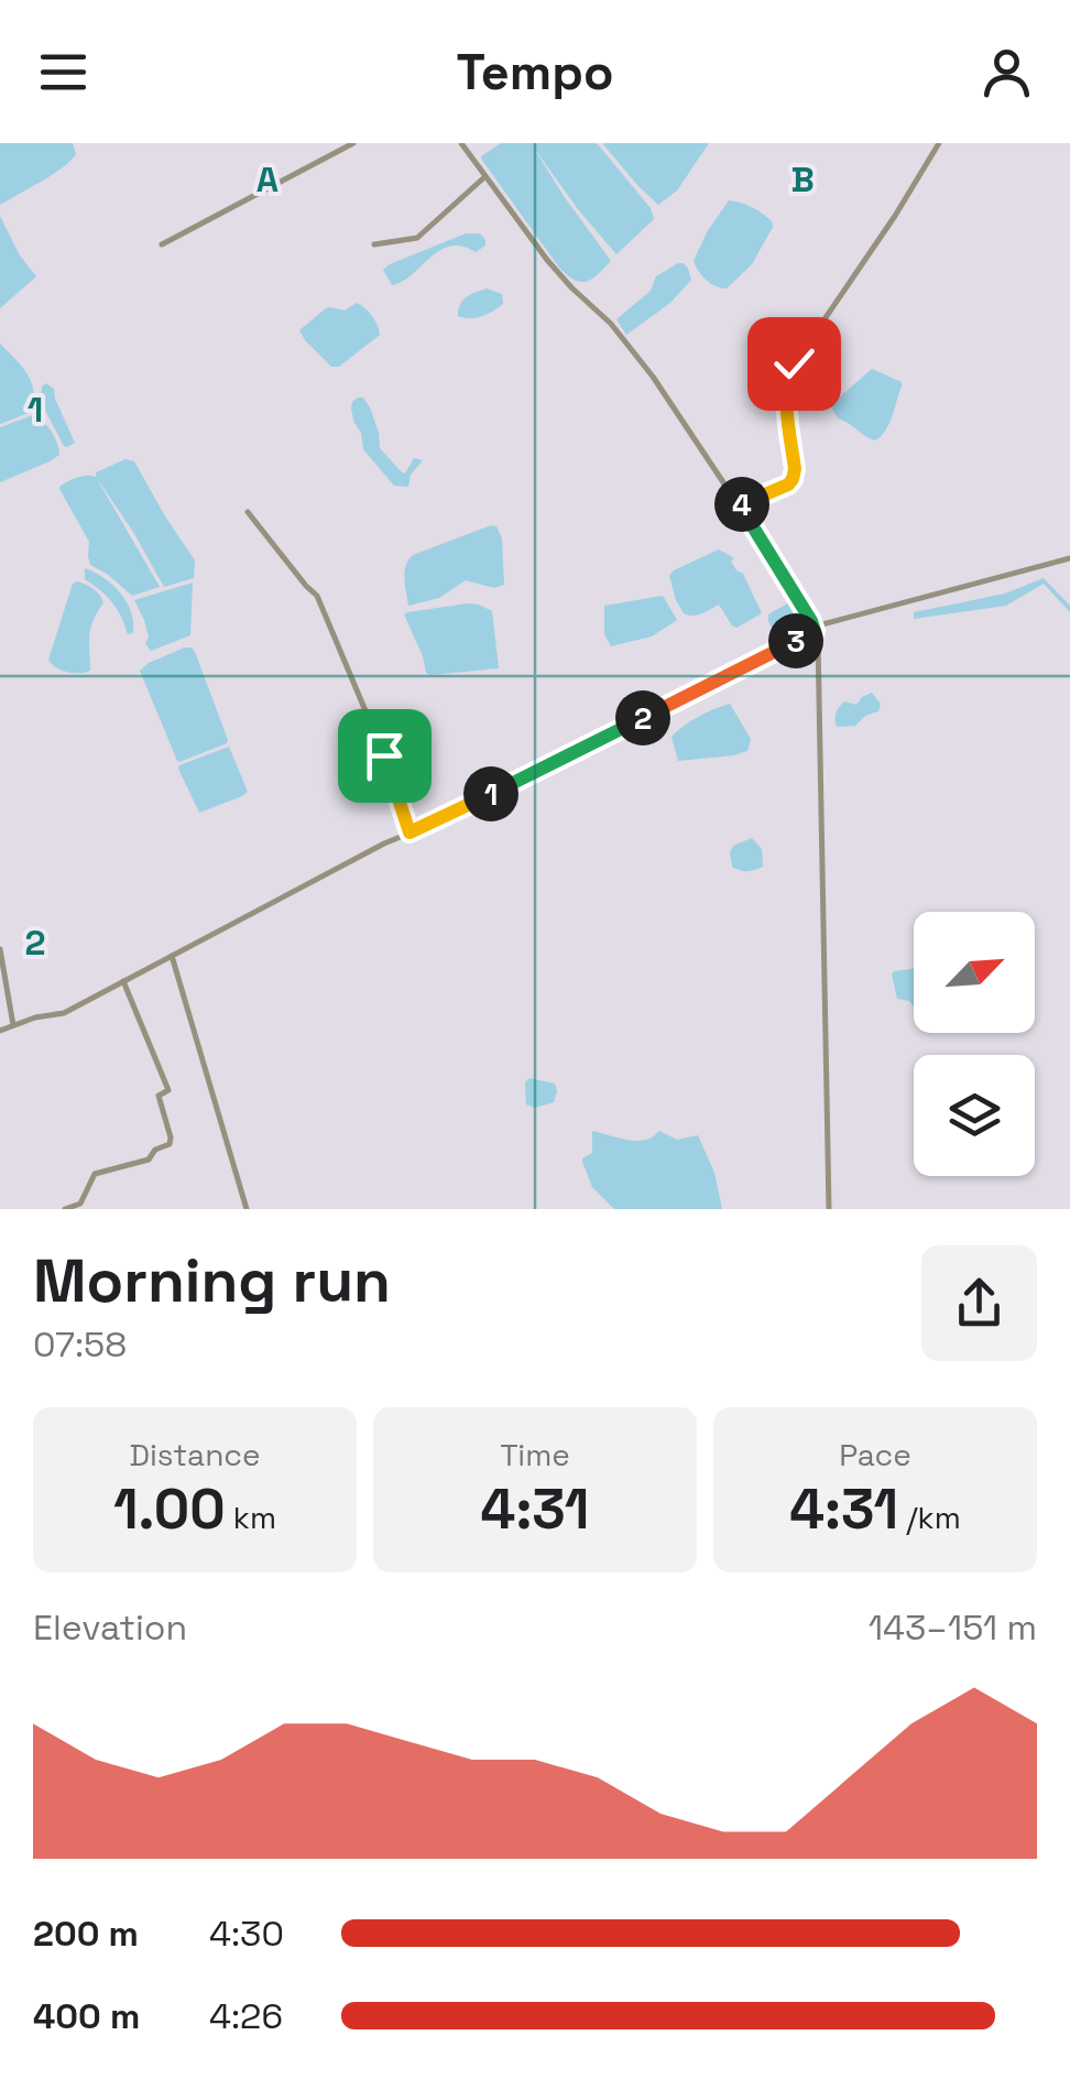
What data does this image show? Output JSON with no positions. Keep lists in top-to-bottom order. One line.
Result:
{"north":"top right","page":{"header":"Tempo","pins":["4","3","2","1"],"heading":["Morning run","07:58"],"stats":[["Distance","1.00 km"],["Time","4:31"],["Pace","4:31 /km"]],"chart":["Elevation","143–151 m"],"list":[{"name":"200 m","note":"4:30"},{"name":"400 m","note":"4:26"}]},"grid":{"columns":["A","B"],"rows":["1","2"]}}
